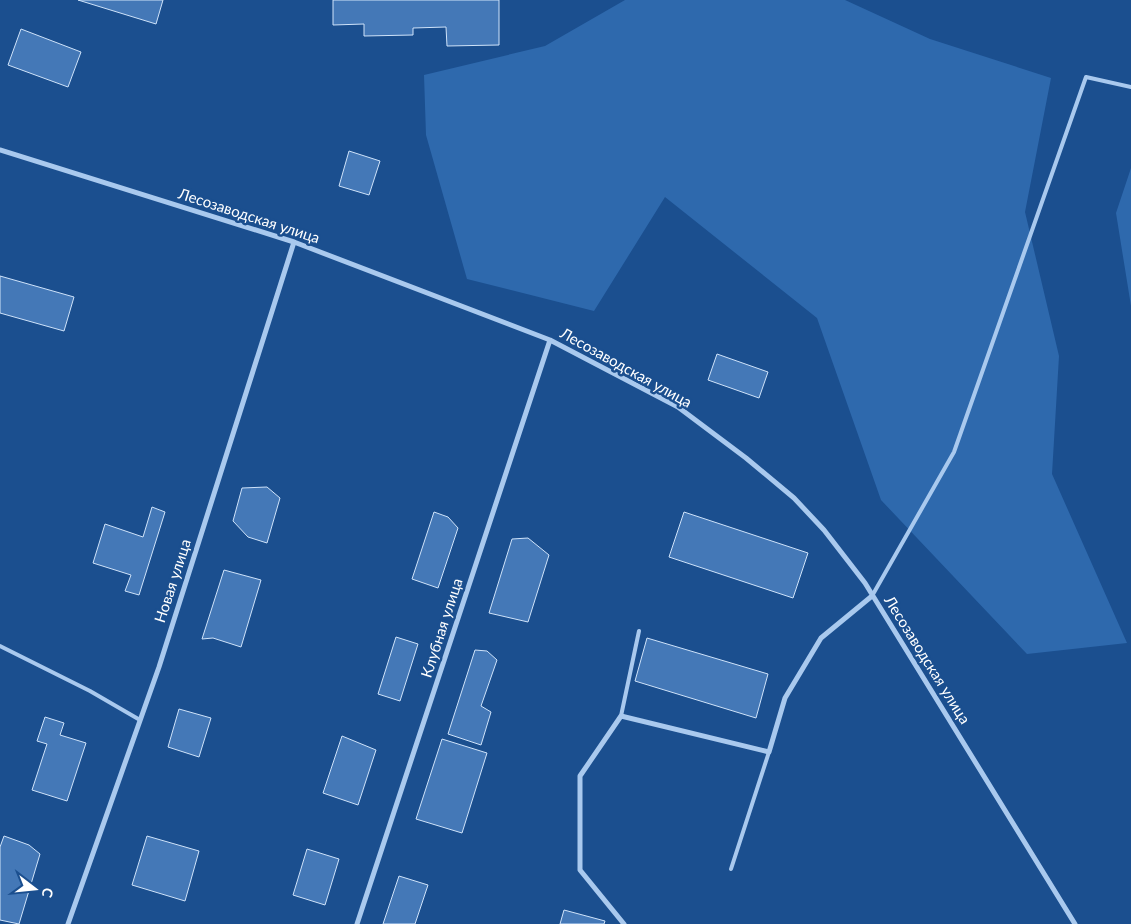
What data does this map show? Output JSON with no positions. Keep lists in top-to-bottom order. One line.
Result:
{"streets":{"street":["Лесозаводская улица","Новая улица","Клубная улица"]},"crossings":[["Лесозаводская улица","Новая улица"],["Лесозаводская улица","Клубная улица"]],"north":"right"}
